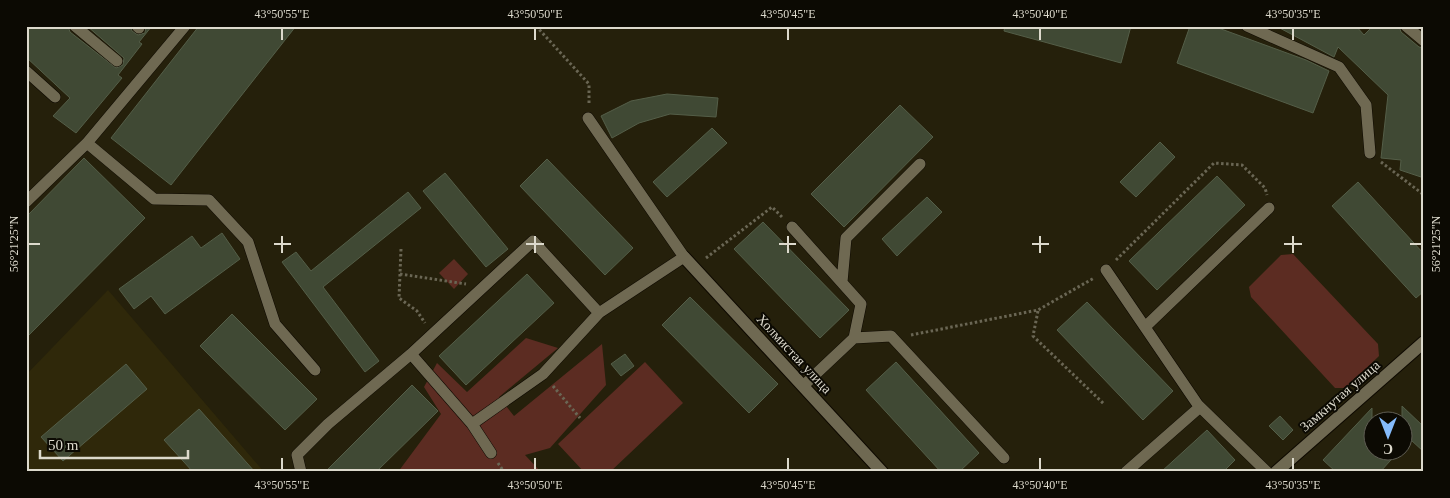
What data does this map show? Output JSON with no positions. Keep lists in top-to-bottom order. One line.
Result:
{"streets":{"street":["Холмистая улица","Замкнутая улица"]},"scale_bar":"50 m","north":"bottom","coordinates":["43°50'55\"E","43°50'50\"E","43°50'45\"E","43°50'40\"E","43°50'35\"E","56°21'25\"N"]}
